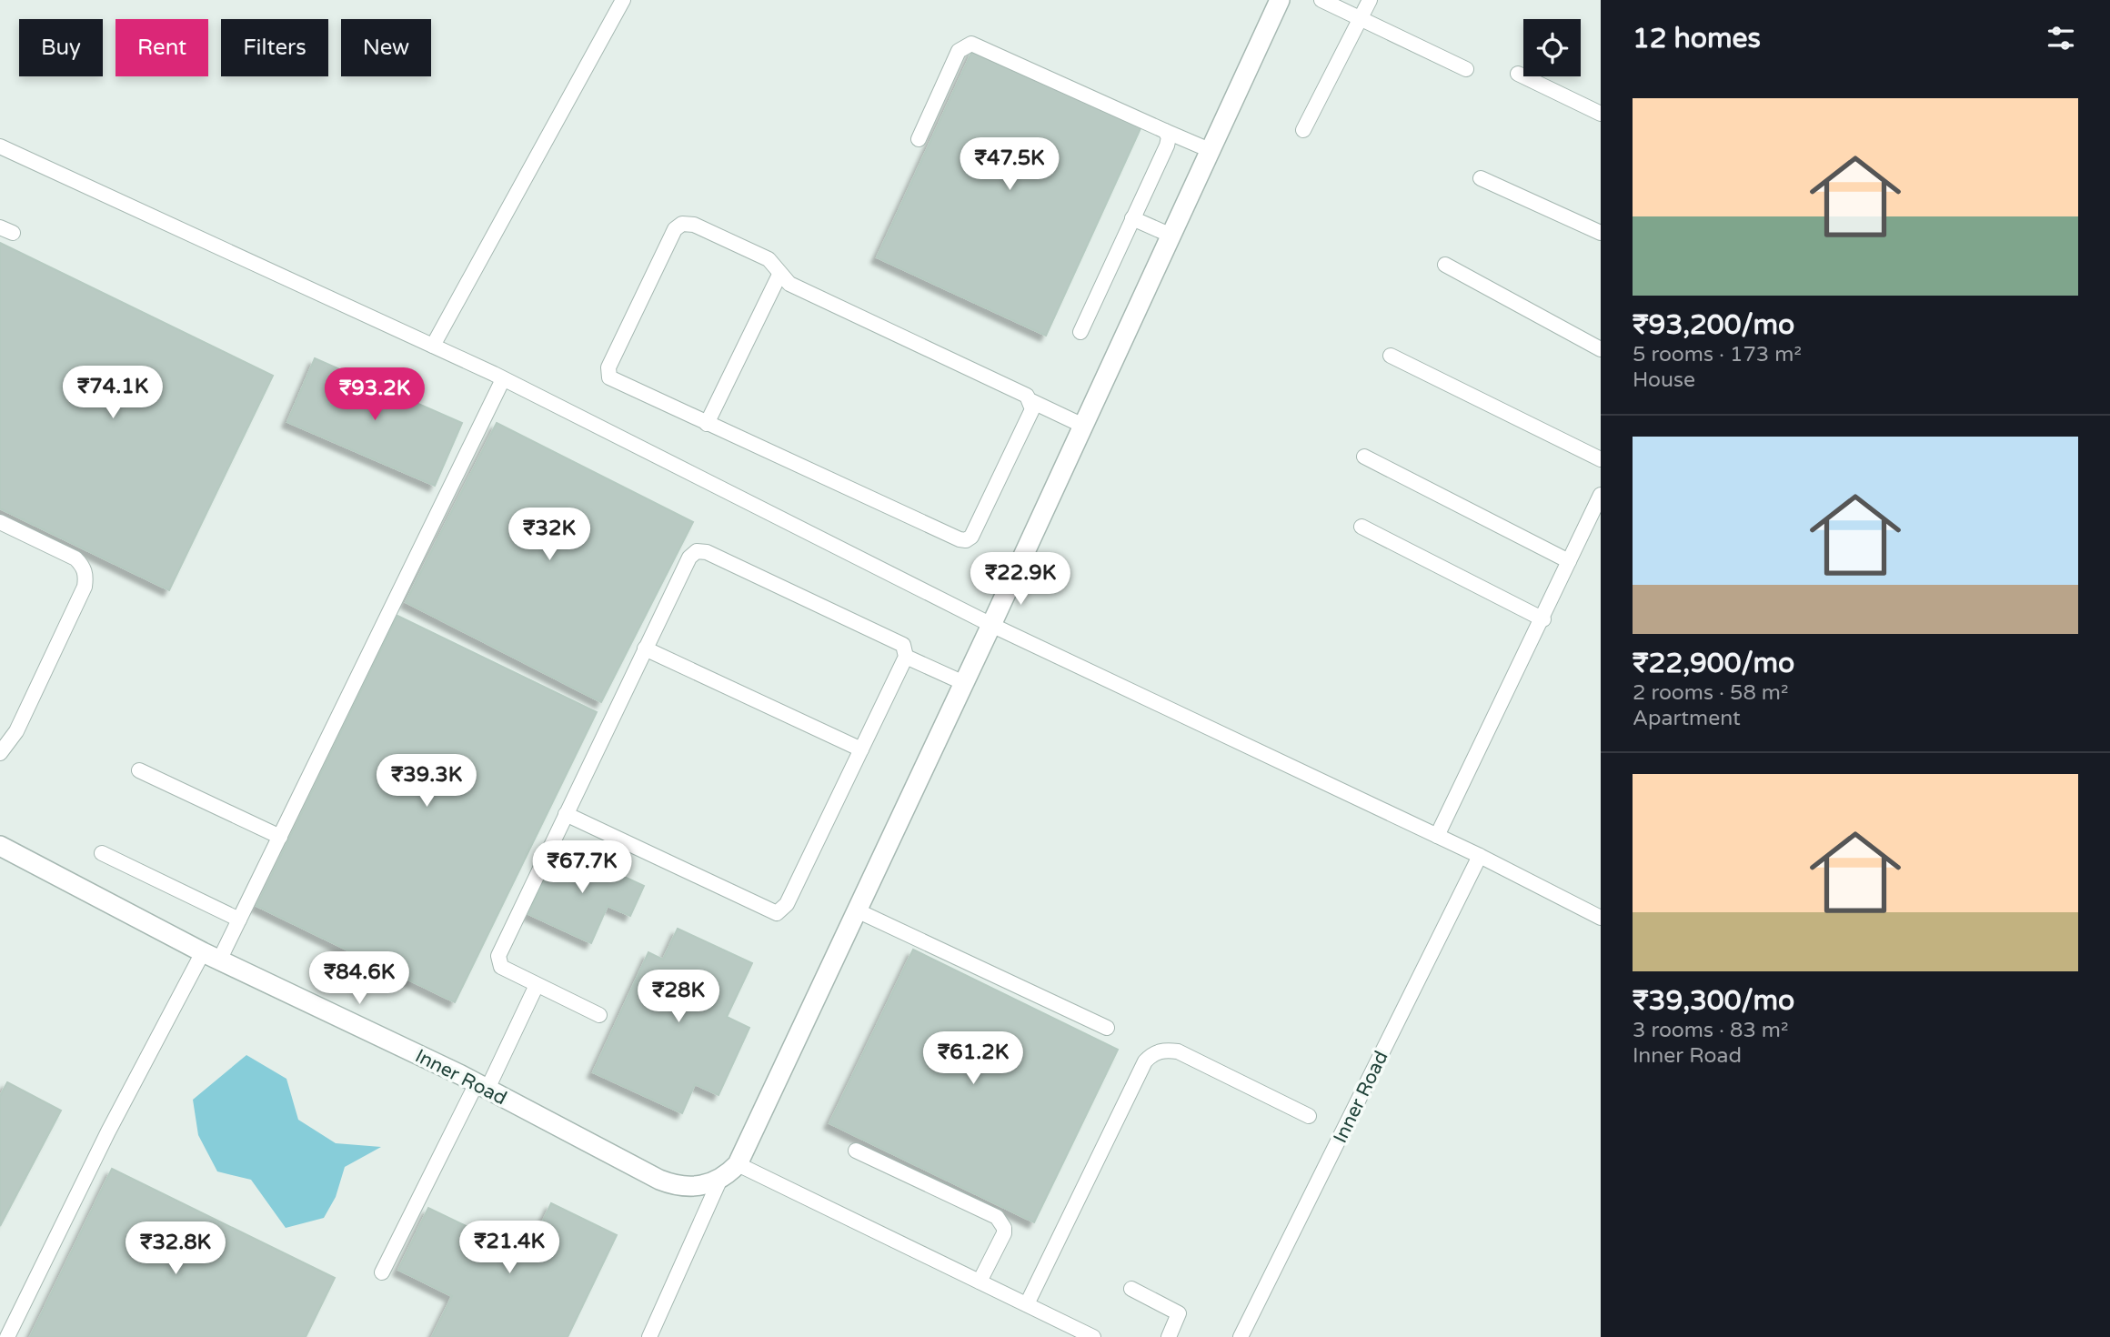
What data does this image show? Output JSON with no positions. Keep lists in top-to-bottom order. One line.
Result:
{"streets":{"street":["Inner Road"]},"page":{"heading":"12 homes","chip":["Buy","Rent","Filters","New"],"list":[{"name":"₹93,200/mo","note":"5 rooms · 173 m² · House"},{"name":"₹22,900/mo","note":"2 rooms · 58 m² · Apartment"},{"name":"₹39,300/mo","note":"3 rooms · 83 m² · Inner Road"}],"price":["₹47.5K","₹74.1K","₹93.2K","₹32K","₹22.9K","₹39.3K","₹67.7K","₹84.6K","₹28K","₹61.2K","₹21.4K","₹32.8K"]}}
